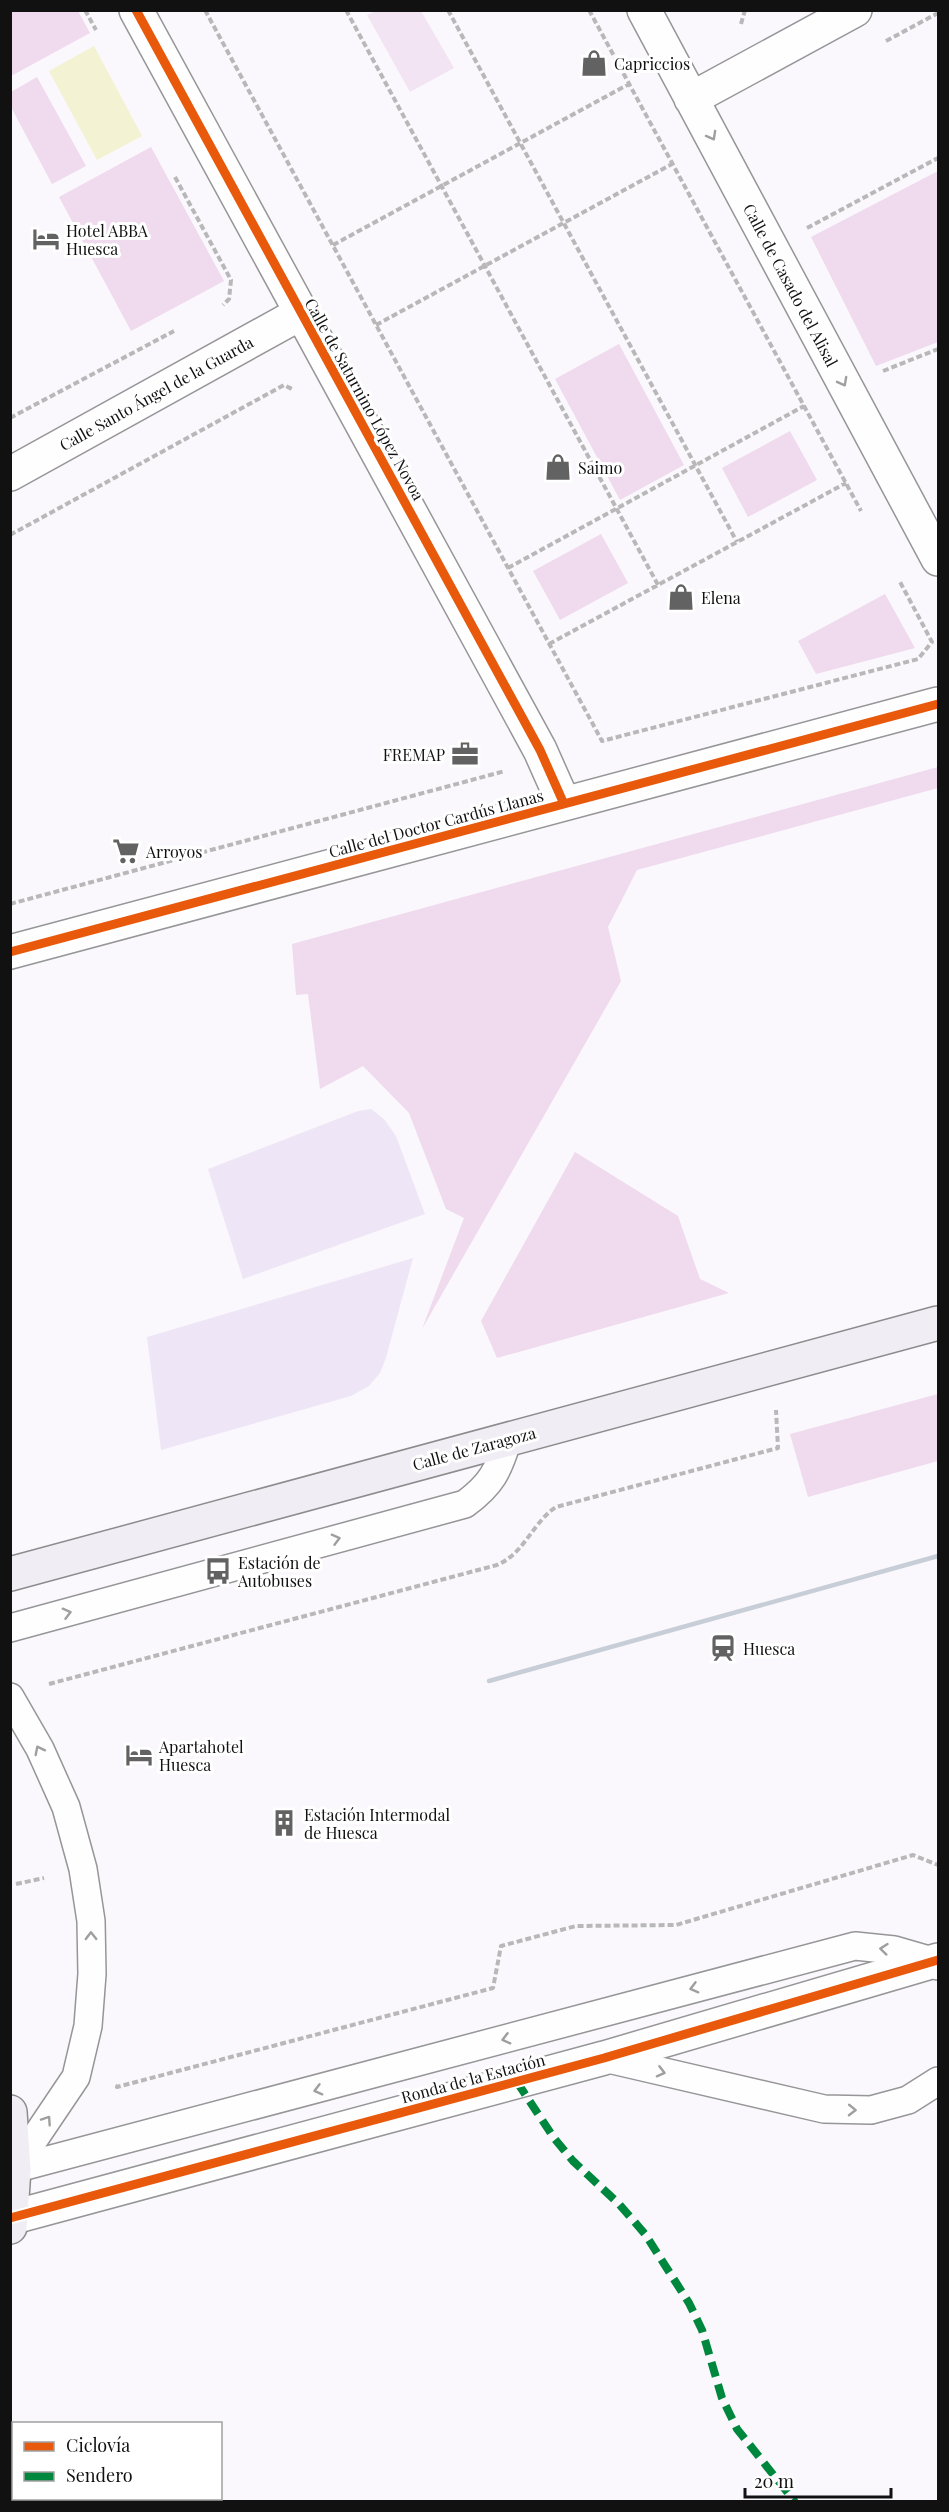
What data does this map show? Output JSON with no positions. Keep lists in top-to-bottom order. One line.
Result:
{"streets":{"main road":["Calle de Zaragoza"],"street":["Calle de Casado del Alisal","Calle Santo Ángel de la Guarda","Calle de Saturnino López Novoa","Calle del Doctor Cardús Llanas","Ronda de la Estación"]},"crossings":[["Calle Santo Ángel de la Guarda","Calle de Saturnino López Novoa"],["Calle de Saturnino López Novoa","Calle del Doctor Cardús Llanas"]],"one_way":["Calle de Casado del Alisal"],"places":{"shop":["Capriccios","Saimo","Elena"],"hotel":["Hotel ABBA Huesca","Apartahotel Huesca"],"office":["FREMAP"],"supermarket":["Arroyos"],"bus stop":["Estación de Autobuses"],"station":["Huesca"],"building":["Estación Intermodal de Huesca"]},"legend":["Ciclovía","Sendero"],"scale_bar":"20 m"}
